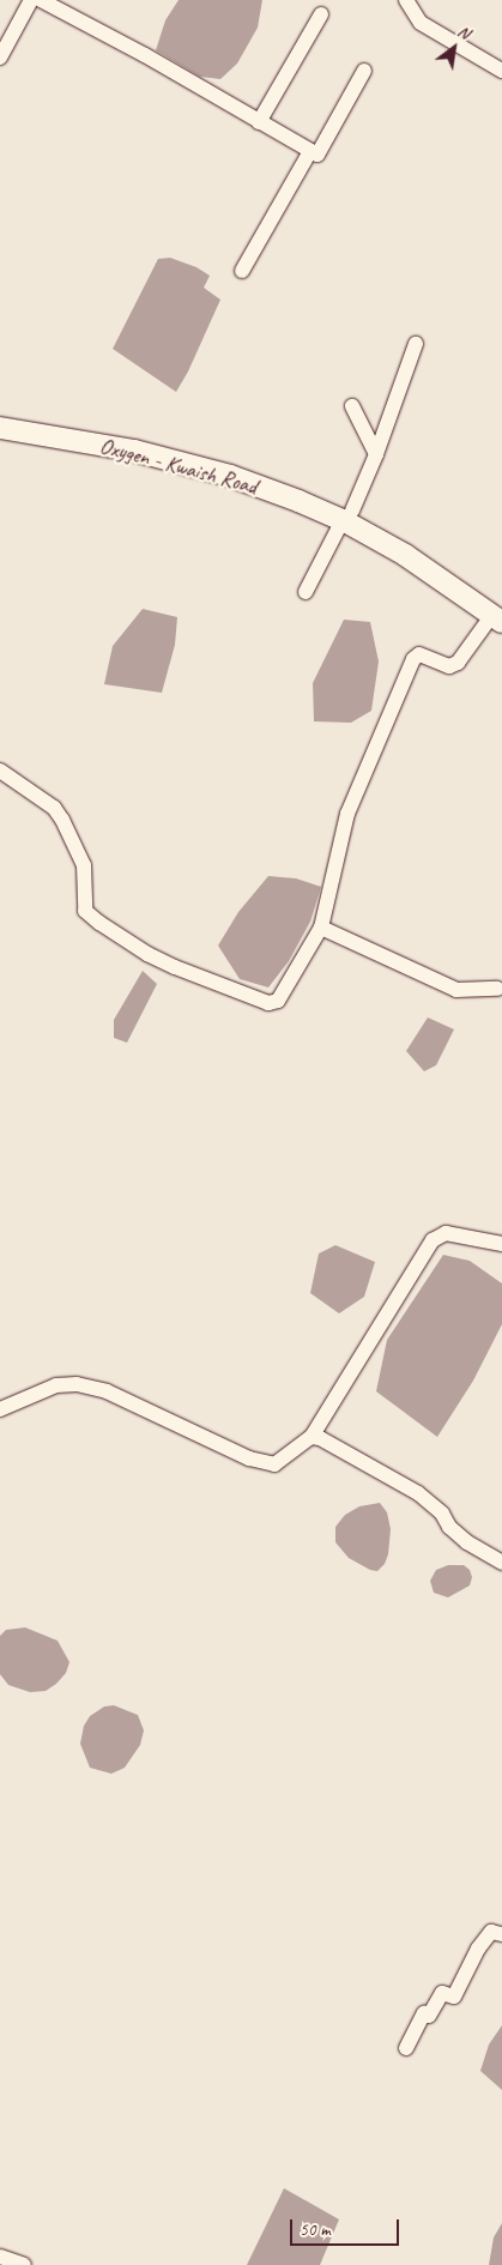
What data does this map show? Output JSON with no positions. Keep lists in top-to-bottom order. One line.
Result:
{"streets":{"main road":["Oxygen - Kwaish Road"]},"scale_bar":"50 m","north":"top right"}
